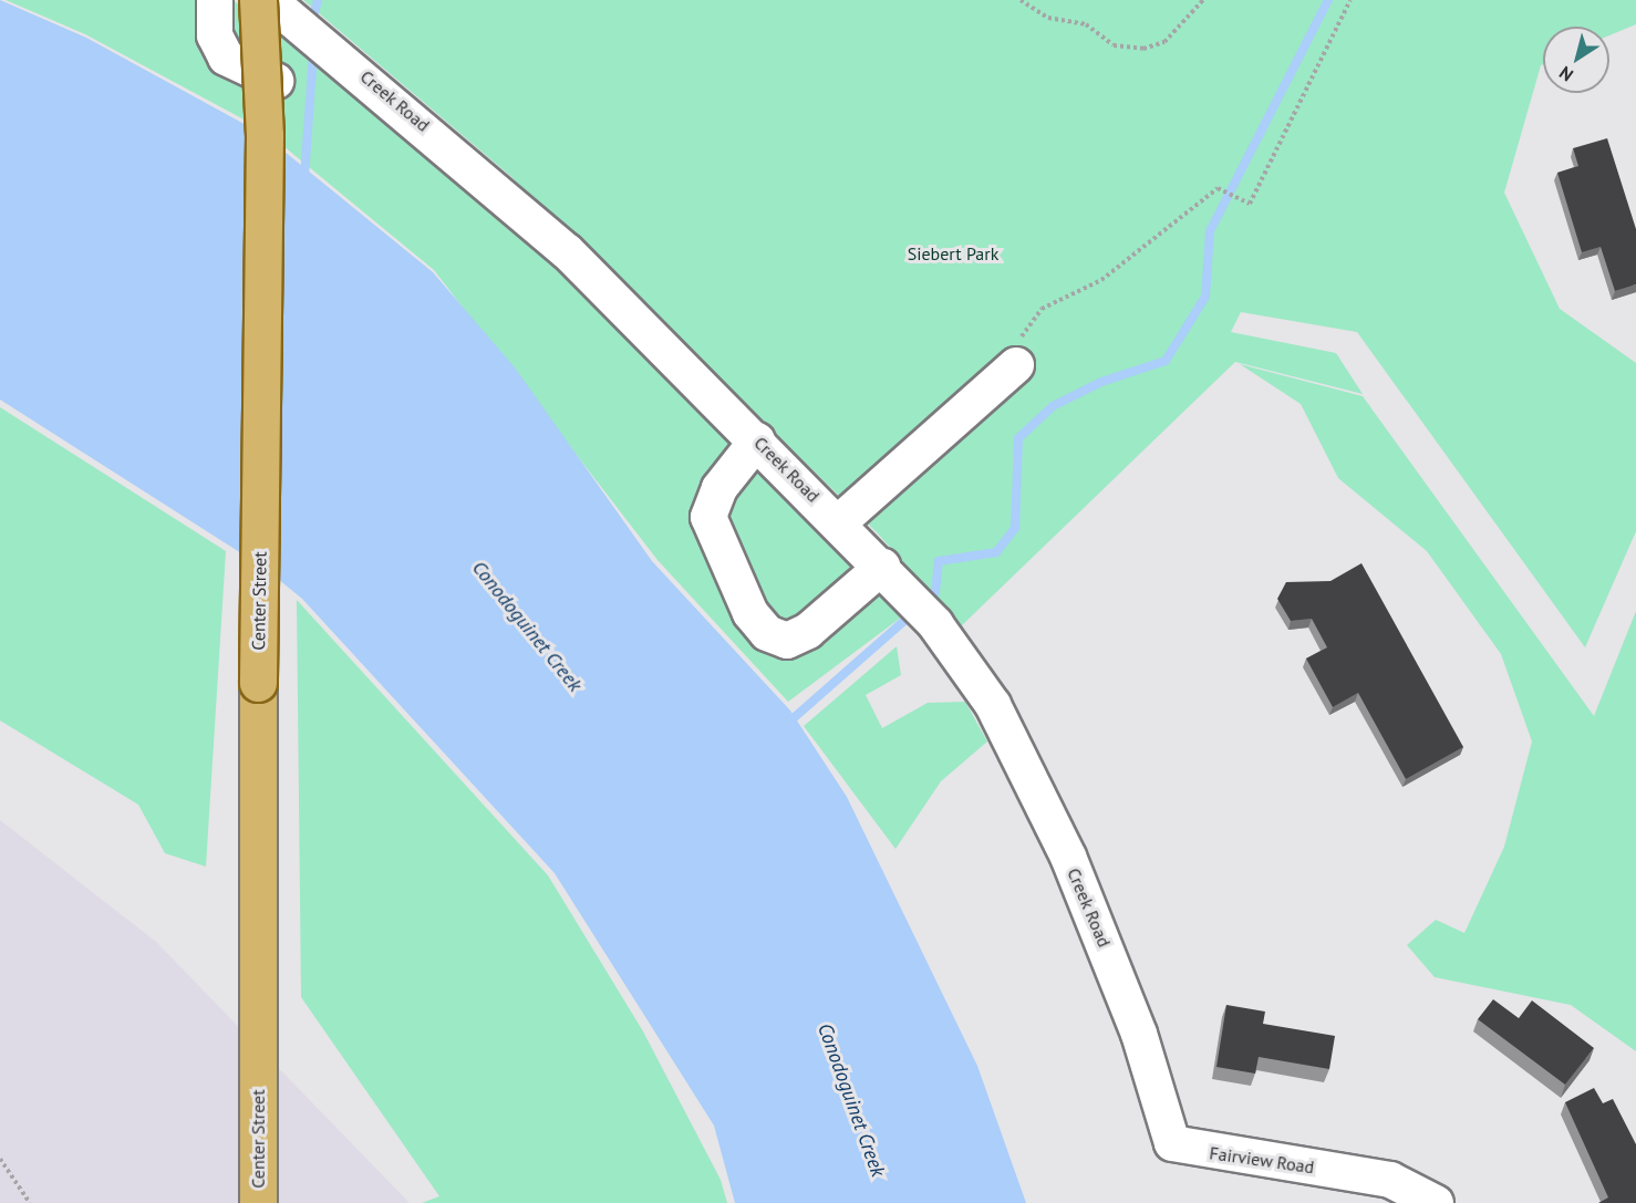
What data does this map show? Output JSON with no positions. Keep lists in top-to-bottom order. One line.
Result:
{"streets":{"main road":["Center Street"],"street":["Creek Road","Fairview Road"]},"crossings":[["Creek Road","Fairview Road"]],"water":["Conodoguinet Creek"],"parks":["Siebert Park"],"north":"bottom left"}
